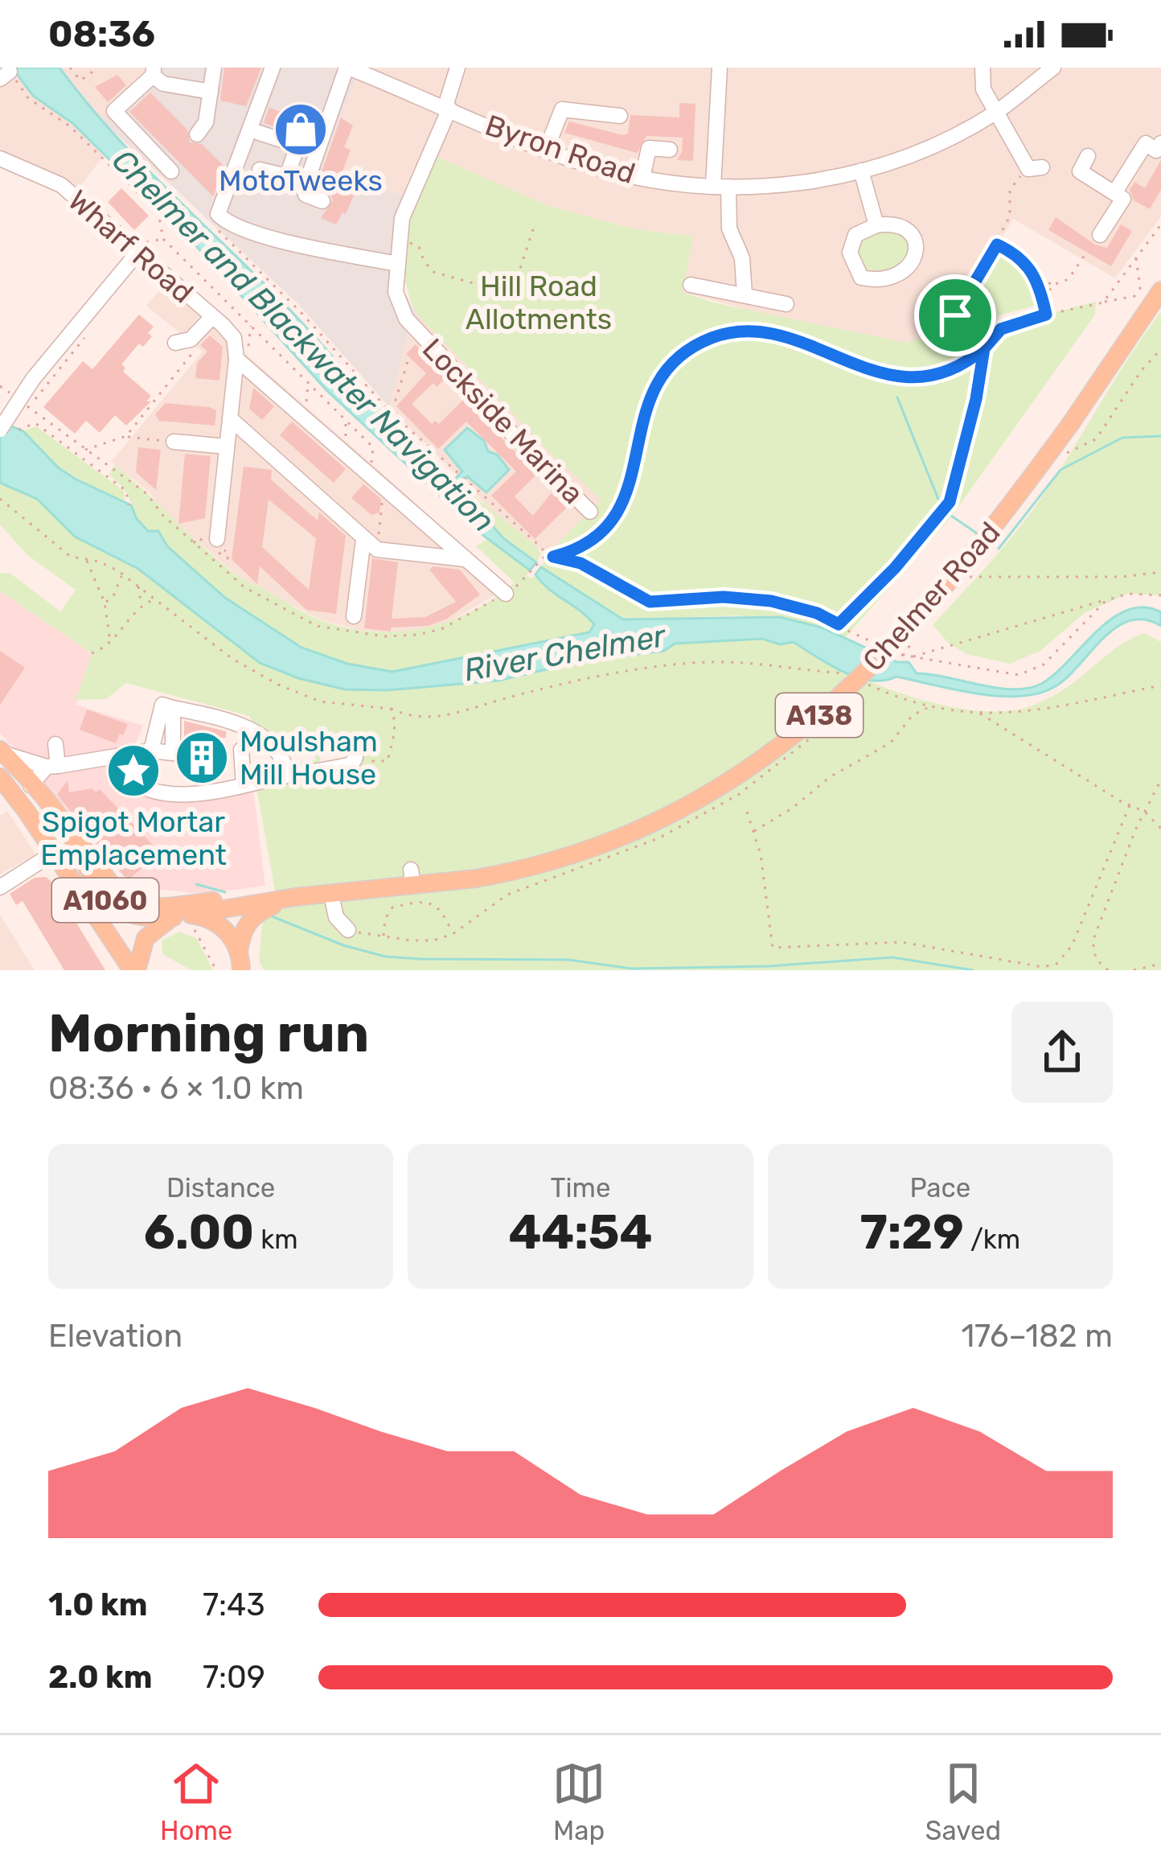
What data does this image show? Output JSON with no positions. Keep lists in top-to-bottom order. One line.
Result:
{"streets":{"main road":["Chelmer Road","A138","A1060"],"street":["Byron Road","Wharf Road","Lockside Marina"]},"crossings":[["Chelmer Road","A138"],["Chelmer Road","A1060"],["A138","A1060"]],"water":["Chelmer and Blackwater Navigation","River Chelmer"],"parks":["Hill Road Allotments"],"places":{"shop":["MotoTweeks"],"building":["Moulsham Mill House"],"place":["Spigot Mortar Emplacement"]},"page":{"status":"08:36","heading":["Morning run","08:36 · 6 × 1.0 km"],"stats":[["Distance","6.00 km"],["Time","44:54"],["Pace","7:29 /km"]],"chart":["Elevation","176–182 m"],"list":[{"name":"1.0 km","note":"7:43"},{"name":"2.0 km","note":"7:09"}],"tabs":["Home","Map","Saved"]}}
